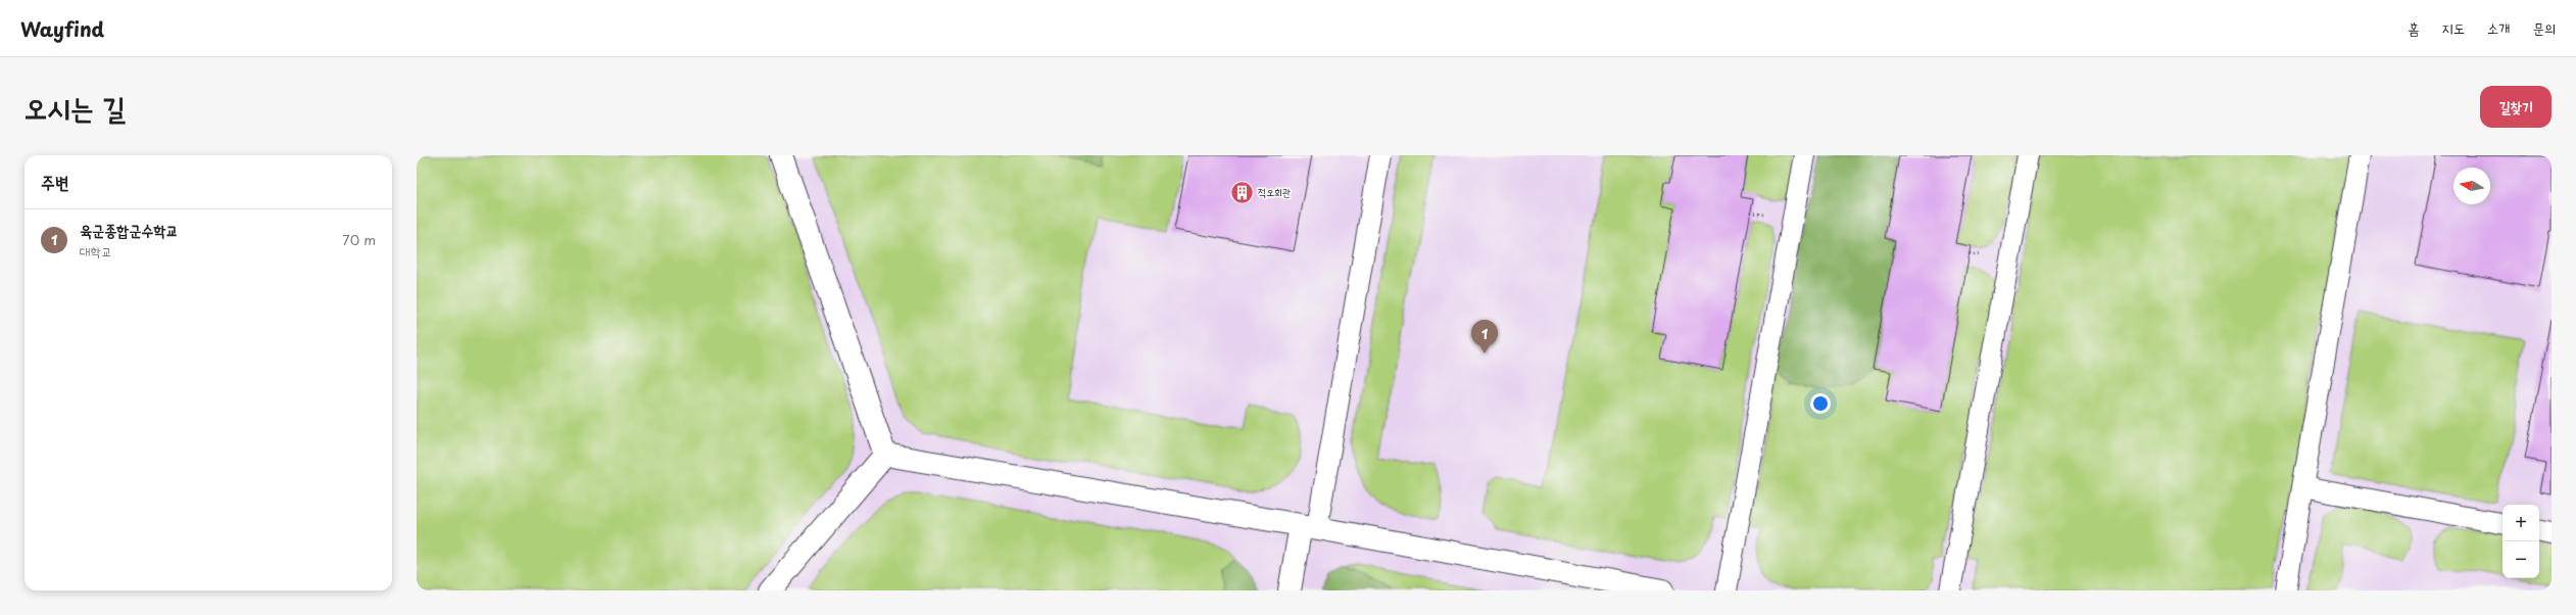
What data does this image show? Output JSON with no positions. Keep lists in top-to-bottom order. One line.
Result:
{"places":{"building":["적오회관"]},"north":"left","page":{"header":"Wayfind","nav":["홈","지도","소개","문의"],"title":"오시는 길","buttons":"길찾기","heading":"주변","list":[{"mark":"1","name":"육군종합군수학교","note":"대학교","value":"70 m"}],"pins":"1","map_buttons":["+","−"]}}
